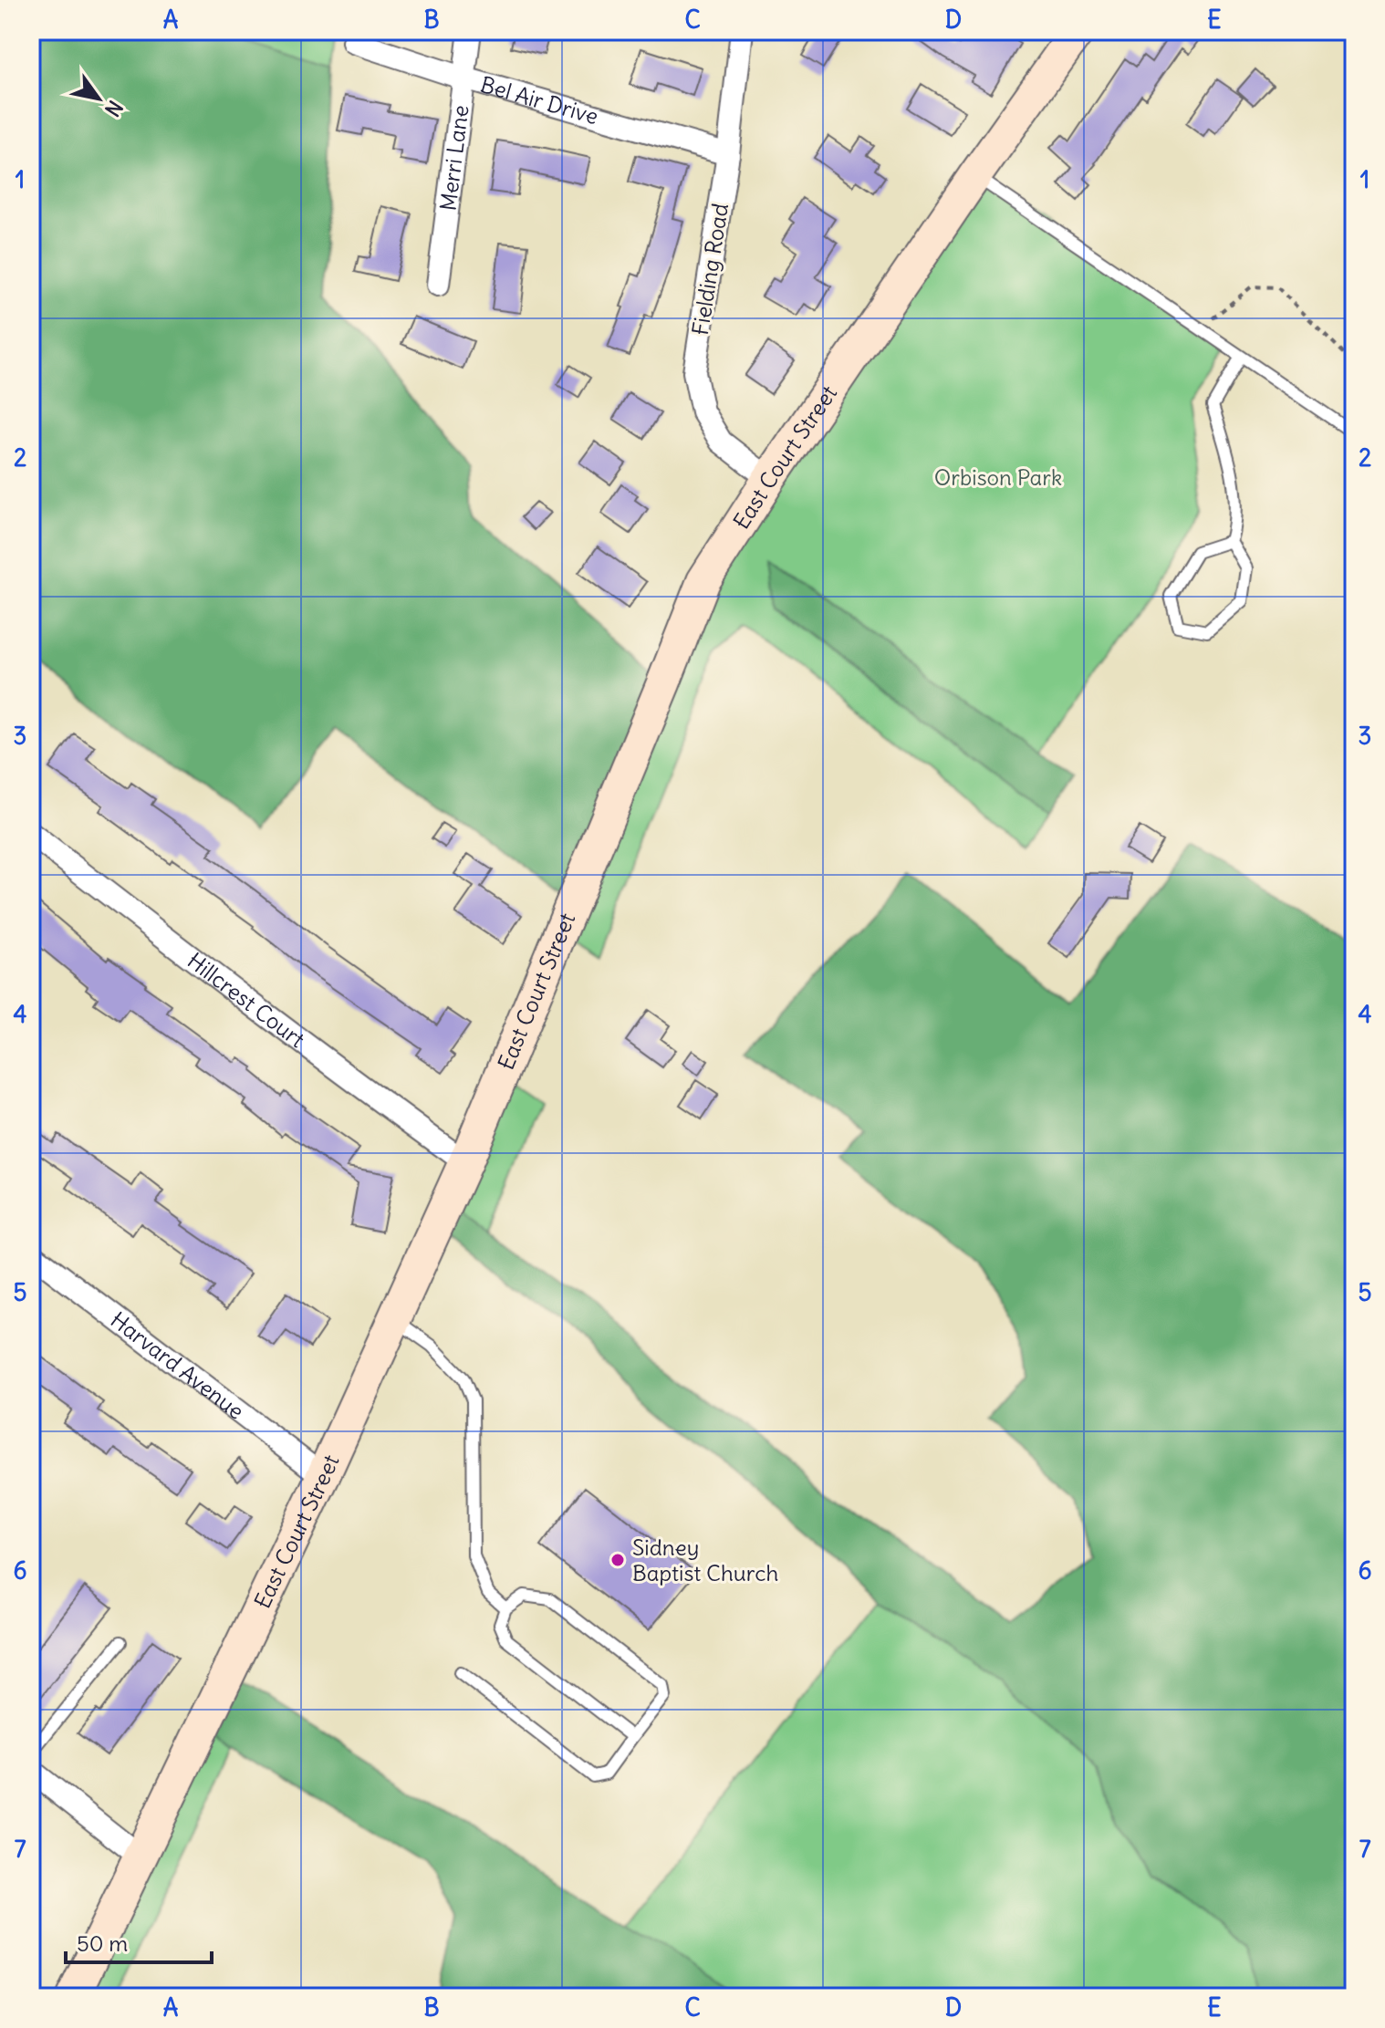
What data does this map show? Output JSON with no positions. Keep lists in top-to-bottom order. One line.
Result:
{"streets":{"main road":["East Court Street"],"street":["Bel Air Drive","Merri Lane","Fielding Road","Hillcrest Court","Harvard Avenue"]},"crossings":[["Bel Air Drive","Merri Lane"],["Bel Air Drive","Fielding Road"],["Fielding Road","East Court Street"],["East Court Street","Hillcrest Court"],["East Court Street","Harvard Avenue"]],"parks":["Orbison Park"],"places":["Sidney Baptist Church"],"scale_bar":"50 m","north":"bottom right","grid":{"columns":["A","B","C","D","E"],"rows":["1","2","3","4","5","6","7"]}}
